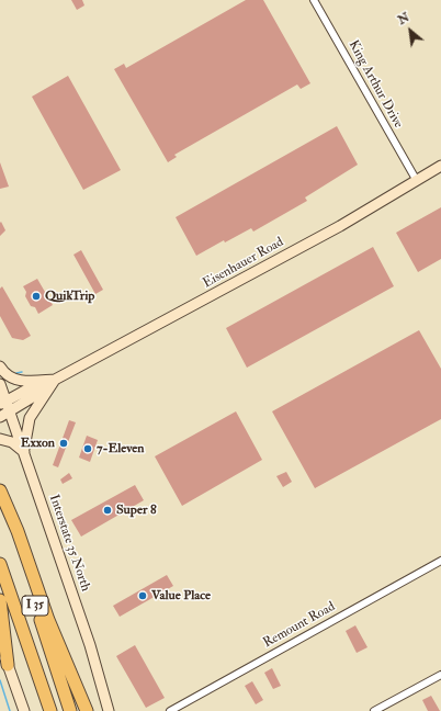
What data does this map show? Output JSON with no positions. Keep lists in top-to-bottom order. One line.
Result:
{"streets":{"highway":["I 35"],"main road":["Eisenhauer Road","Interstate 35 North"],"street":["King Arthur Drive","Remount Road"]},"crossings":[["King Arthur Drive","Eisenhauer Road"],["Eisenhauer Road","Interstate 35 North"]],"places":["QuikTrip","Exxon","7-Eleven","Super 8","Value Place"],"north":"top left"}
